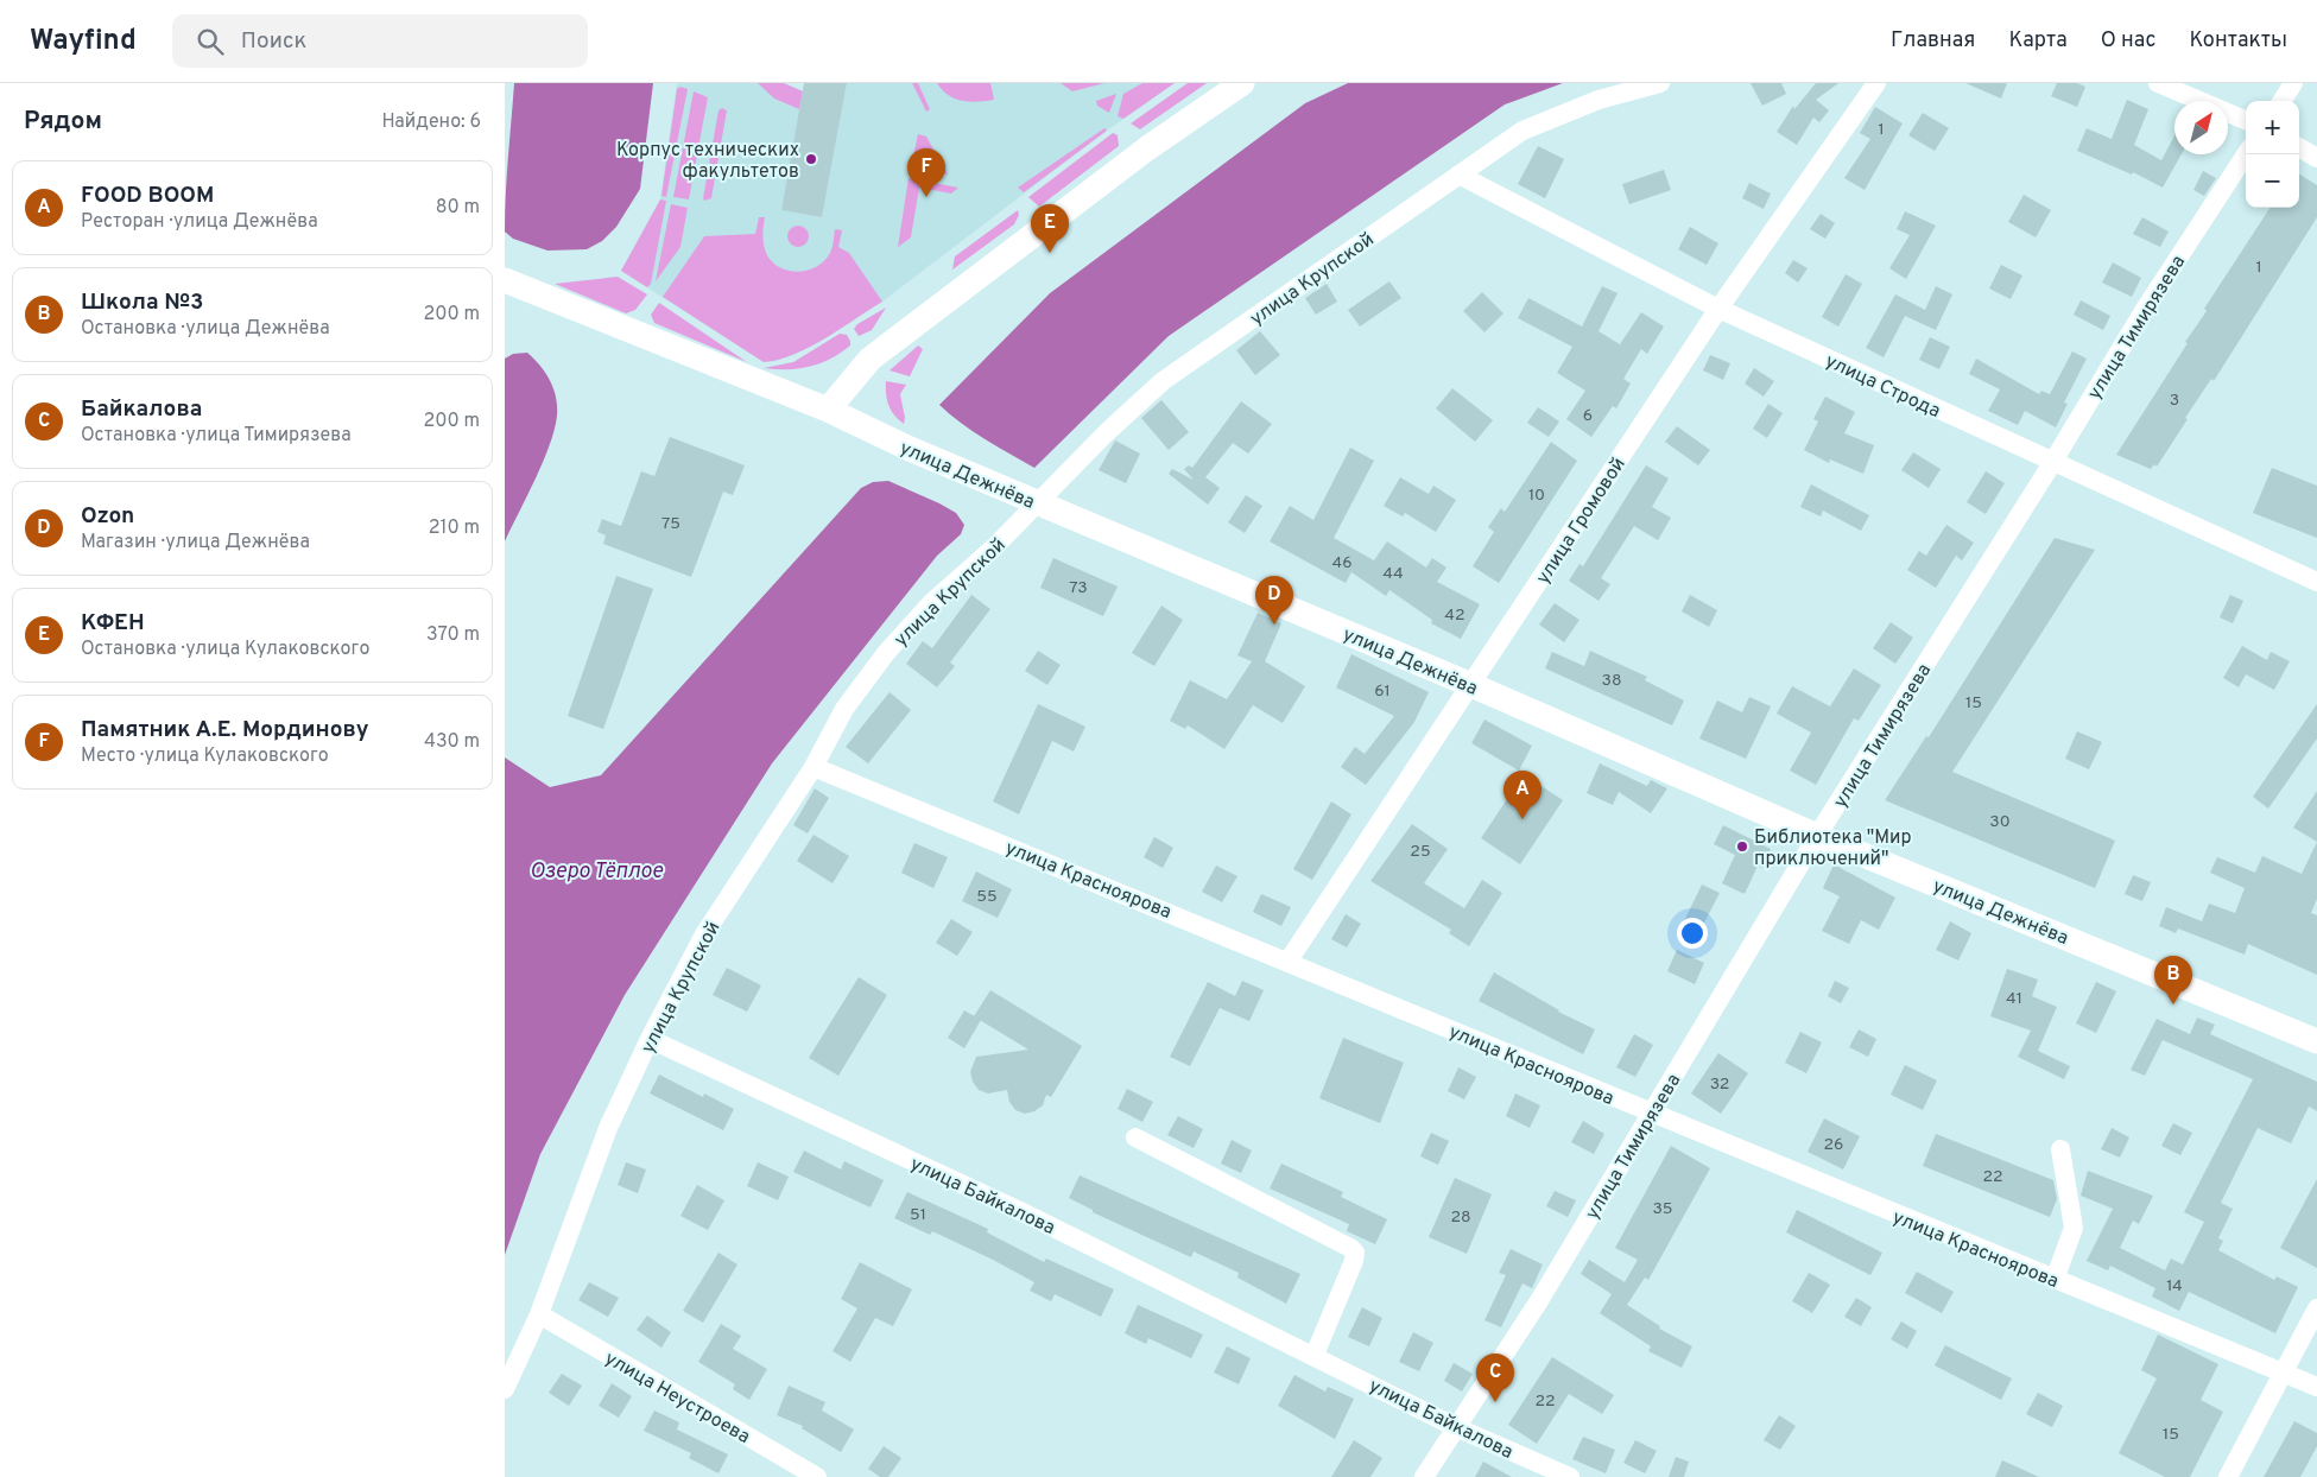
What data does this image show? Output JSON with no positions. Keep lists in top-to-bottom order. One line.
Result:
{"streets":{"main road":["улица Дежнёва"],"street":["улица Крупской","улица Тимирязева","улица Строда","улица Громовой","улица Красноярова","улица Байкалова","улица Неустроева"]},"crossings":[["улица Крупской","улица Строда"],["улица Крупской","улица Дежнёва"],["улица Крупской","улица Красноярова"],["улица Крупской","улица Байкалова"],["улица Крупской","улица Неустроева"],["улица Тимирязева","улица Строда"],["улица Тимирязева","улица Дежнёва"],["улица Тимирязева","улица Красноярова"],["улица Тимирязева","улица Байкалова"],["улица Строда","улица Громовой"],["улица Дежнёва","улица Громовой"],["улица Громовой","улица Красноярова"]],"water":["Озеро Тёплое"],"places":["Корпус технических факультетов","Библиотека \"Мир приключений\""],"house_numbers":["1","1","3","6","10","75","46","44","73","42","38","61","15","30","25","55","41","32","26","22","35","51","28","14","22","15"],"north":"top right","page":{"header":"Wayfind","search":"Поиск","nav":["Главная","Карта","О нас","Контакты"],"heading":["Рядом","Найдено: 6"],"map_buttons":["+","−"],"pins":["F","E","D","A","B","C"],"list":[{"mark":"A","name":"FOOD BOOM","note":"Ресторан · улица Дежнёва","value":"80 m"},{"mark":"B","name":"Школа №3","note":"Остановка · улица Дежнёва","value":"200 m"},{"mark":"C","name":"Байкалова","note":"Остановка · улица Тимирязева","value":"200 m"},{"mark":"D","name":"Ozon","note":"Магазин · улица Дежнёва","value":"210 m"},{"mark":"E","name":"КФЕН","note":"Остановка · улица Кулаковского","value":"370 m"},{"mark":"F","name":"Памятник А.Е. Мординову","note":"Место · улица Кулаковского","value":"430 m"}]}}
